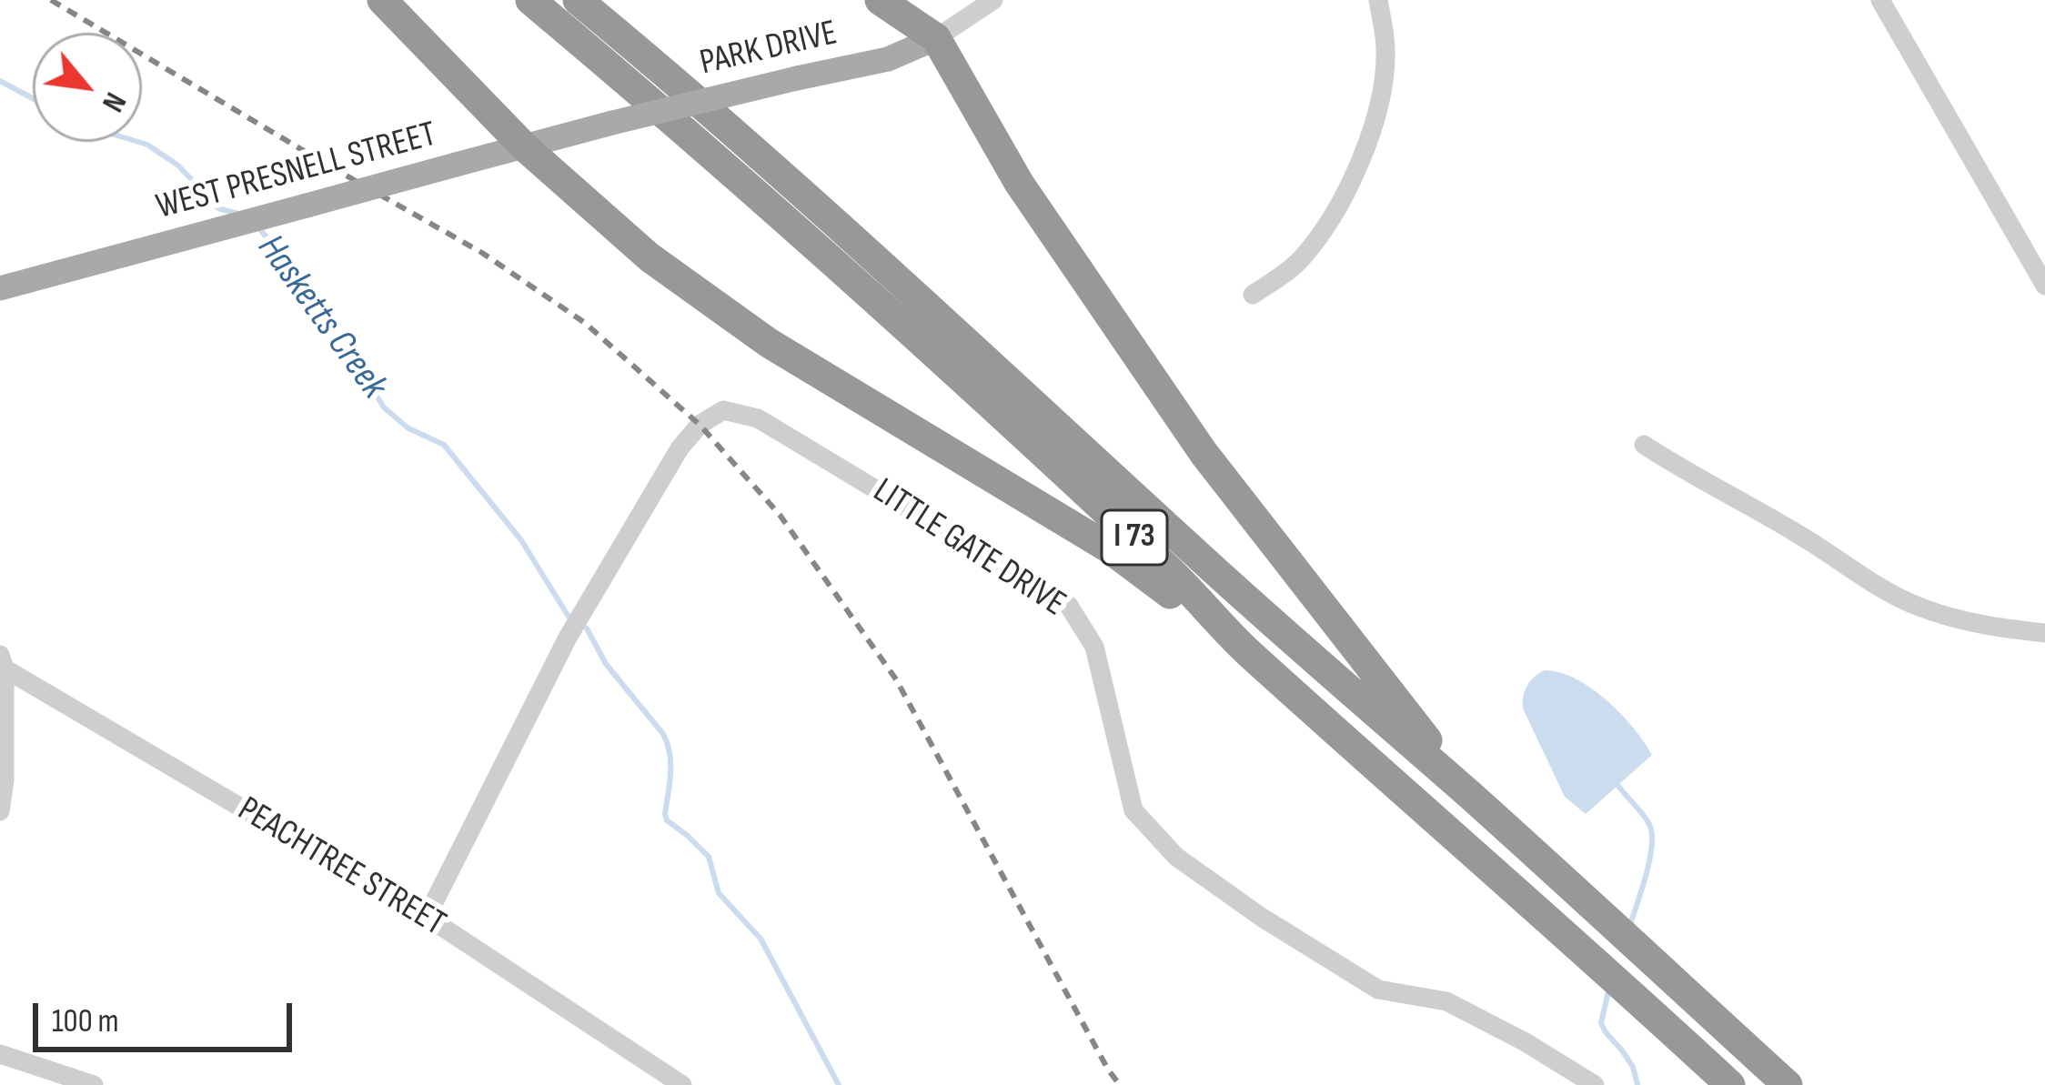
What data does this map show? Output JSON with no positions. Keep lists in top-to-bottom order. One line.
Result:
{"streets":{"highway":["I 73"],"main road":["PARK DRIVE","WEST PRESNELL STREET"],"street":["LITTLE GATE DRIVE","PEACHTREE STREET"]},"crossings":[["PARK DRIVE","WEST PRESNELL STREET"],["LITTLE GATE DRIVE","PEACHTREE STREET"]],"water":["Hasketts Creek"],"scale_bar":"100 m","north":"bottom right"}
